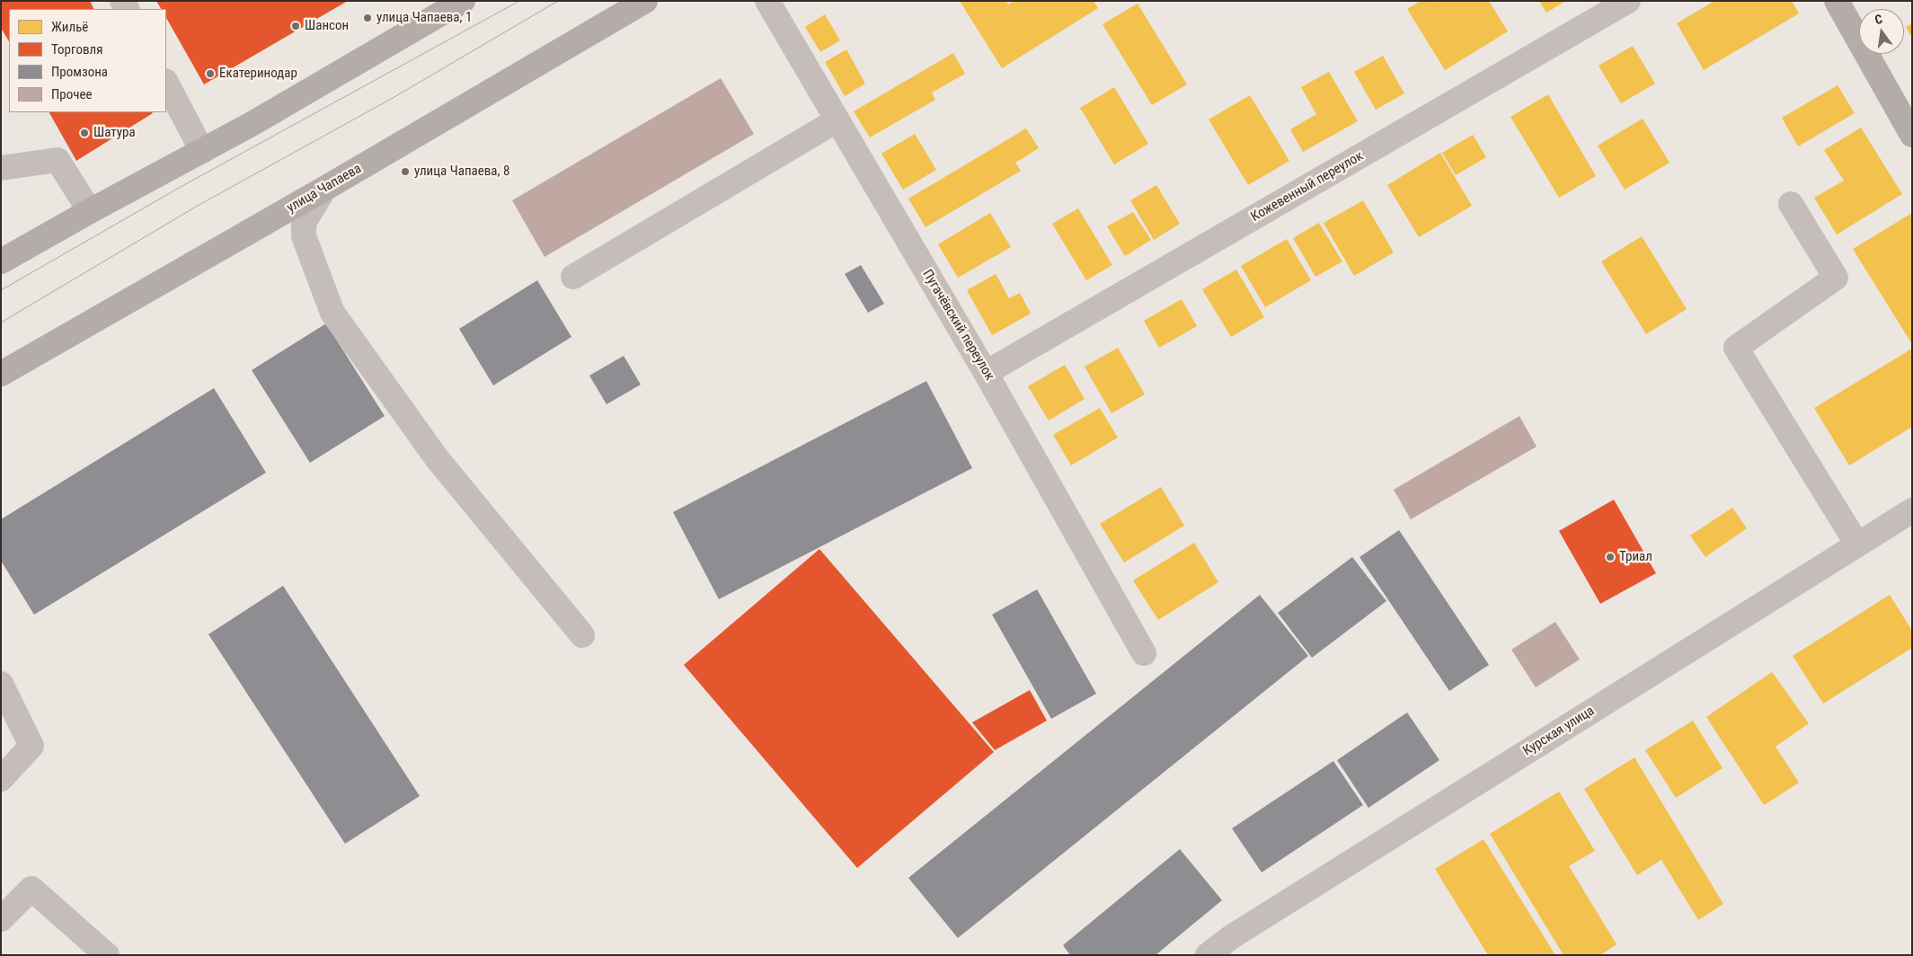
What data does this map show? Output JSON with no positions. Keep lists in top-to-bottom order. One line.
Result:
{"streets":{"main road":["улица Чапаева"],"street":["Кожевенный переулок","Пугачёвский переулок","Курская улица"]},"crossings":[["Кожевенный переулок","Пугачёвский переулок"]],"places":["улица Чапаева, 1","Шансон","Екатеринодар","Шатура","улица Чапаева, 8","Триал"],"legend":["Жильё","Торговля","Промзона","Прочее"],"north":"top"}
